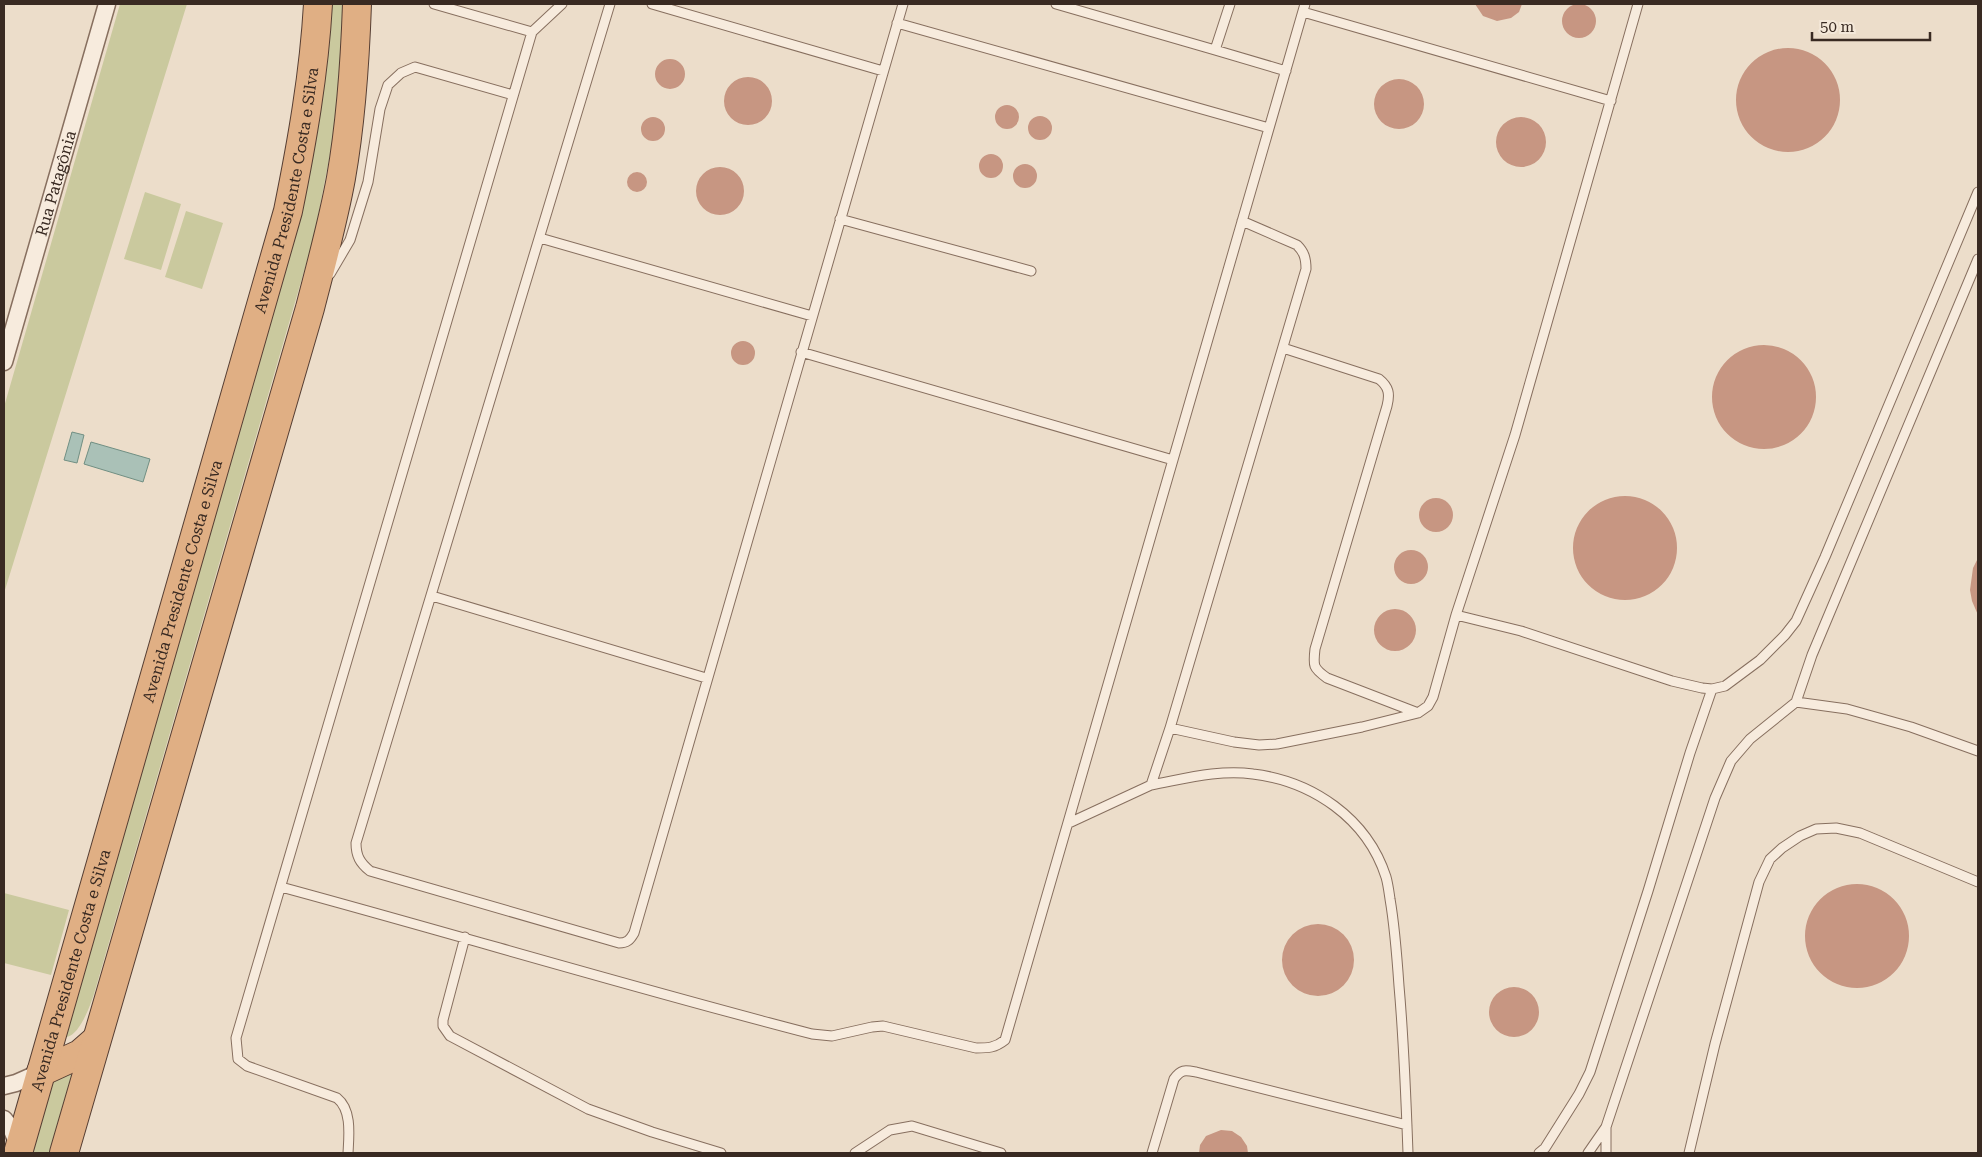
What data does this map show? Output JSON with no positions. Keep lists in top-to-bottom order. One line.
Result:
{"streets":{"highway":["Avenida Presidente Costa e Silva"],"street":["Rua Patagônia"]},"scale_bar":"50 m"}
